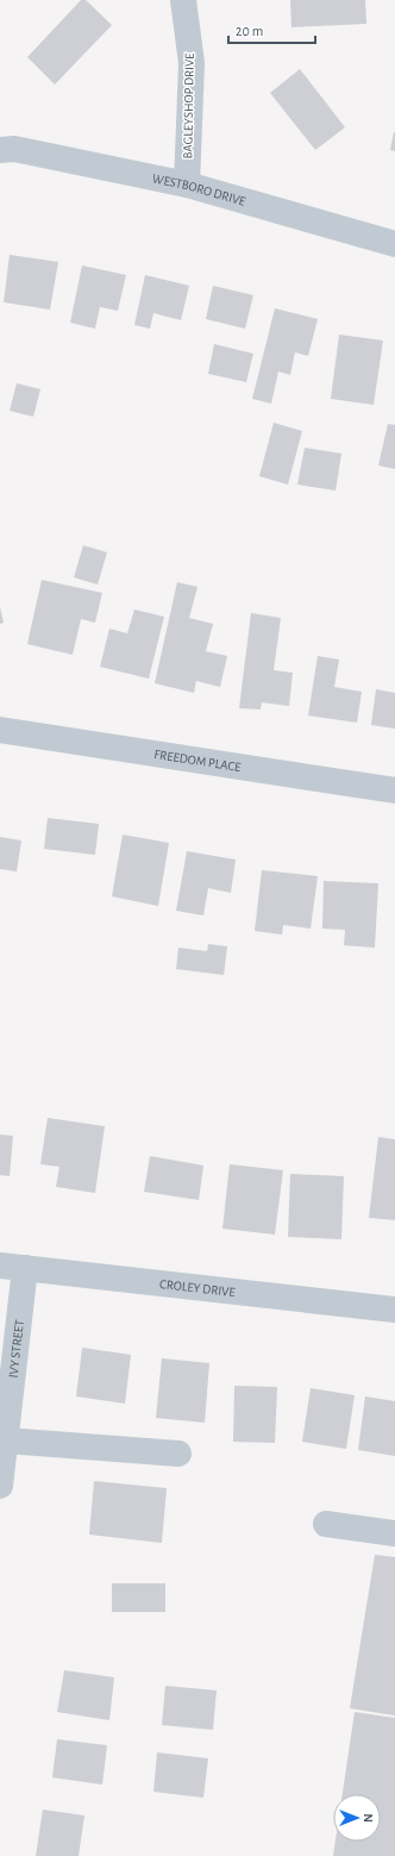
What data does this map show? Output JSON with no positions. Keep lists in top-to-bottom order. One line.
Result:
{"streets":{"street":["BAGLEYSHOP DRIVE","WESTBORO DRIVE","FREEDOM PLACE","CROLEY DRIVE","IVY STREET"]},"crossings":[["BAGLEYSHOP DRIVE","WESTBORO DRIVE"],["CROLEY DRIVE","IVY STREET"]],"scale_bar":"20 m","north":"right"}
